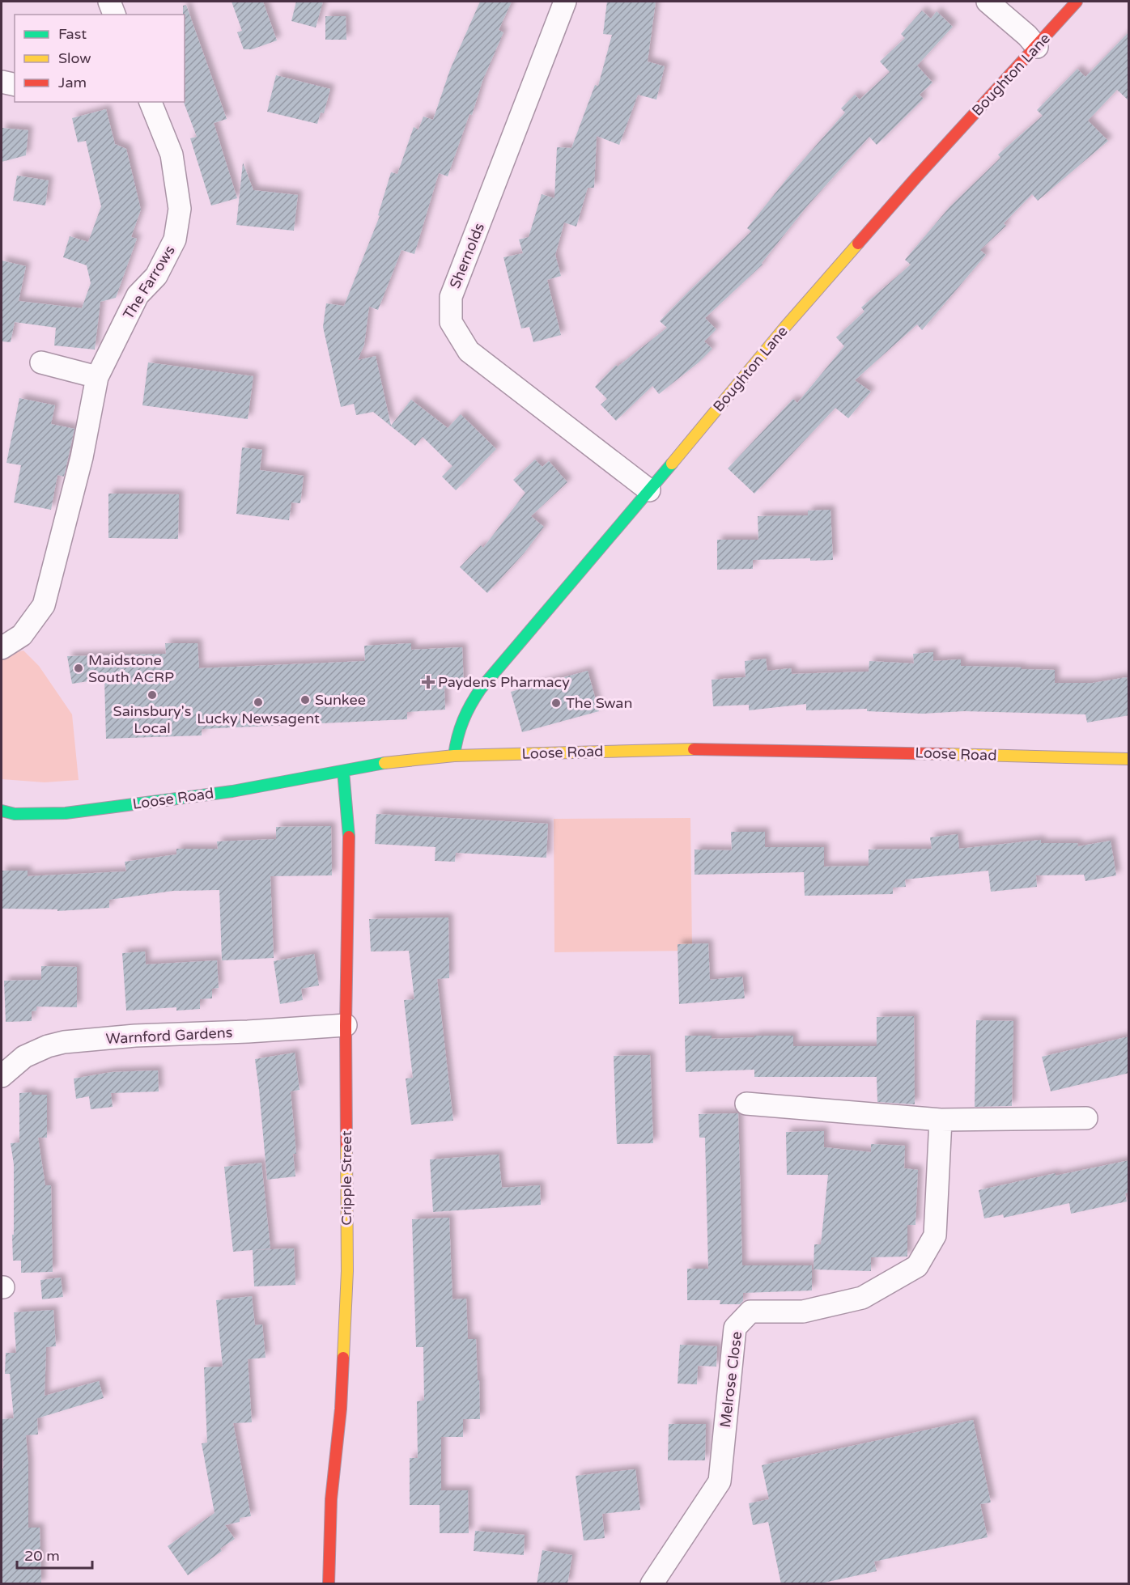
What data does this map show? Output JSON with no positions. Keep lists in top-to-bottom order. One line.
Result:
{"streets":{"main road":["Boughton Lane","Loose Road","Cripple Street"],"street":["Shernolds","The Farrows","Warnford Gardens","Melrose Close"]},"crossings":[["Boughton Lane","Shernolds"],["Boughton Lane","Loose Road"],["Loose Road","Cripple Street"],["Warnford Gardens","Cripple Street"]],"places":{"other":["Maidstone South ACRP","Sainsbury's Local","Sunkee","Lucky Newsagent","The Swan"],"health":["Paydens Pharmacy"]},"legend":["Fast","Slow","Jam"],"scale_bar":"20 m"}
